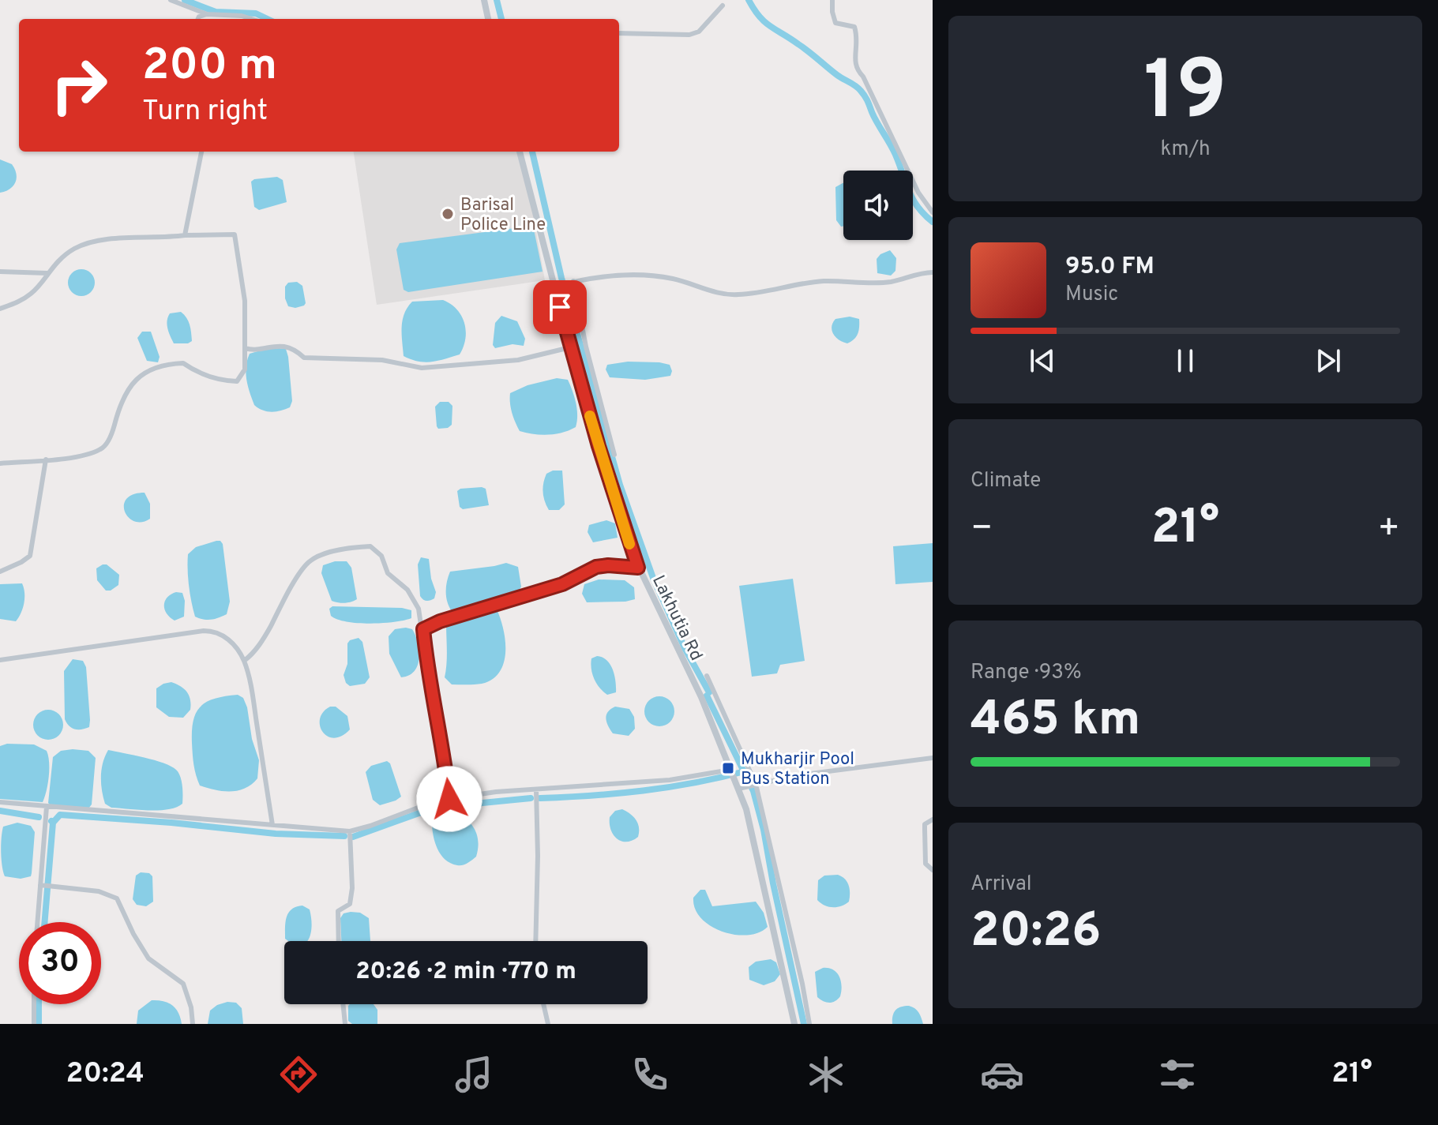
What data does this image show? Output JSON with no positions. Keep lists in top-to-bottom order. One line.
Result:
{"streets":{"street":["Lakhutia Rd"]},"places":{"other":["Barisal Police Line"],"transit":["Mukharjir Pool Bus Station"]},"page":{"tile":[["19","km/h"],"Climate",["Range · 93%","465 km"],["Arrival","20:26"]],"turn":["200 m","Turn right"],"song":["95.0 FM","Music"],"heat":["−","21°","+"],"limit":"30","trip":"20:26 · 2 min · 770 m","tabs":["20:24","21°"]}}
